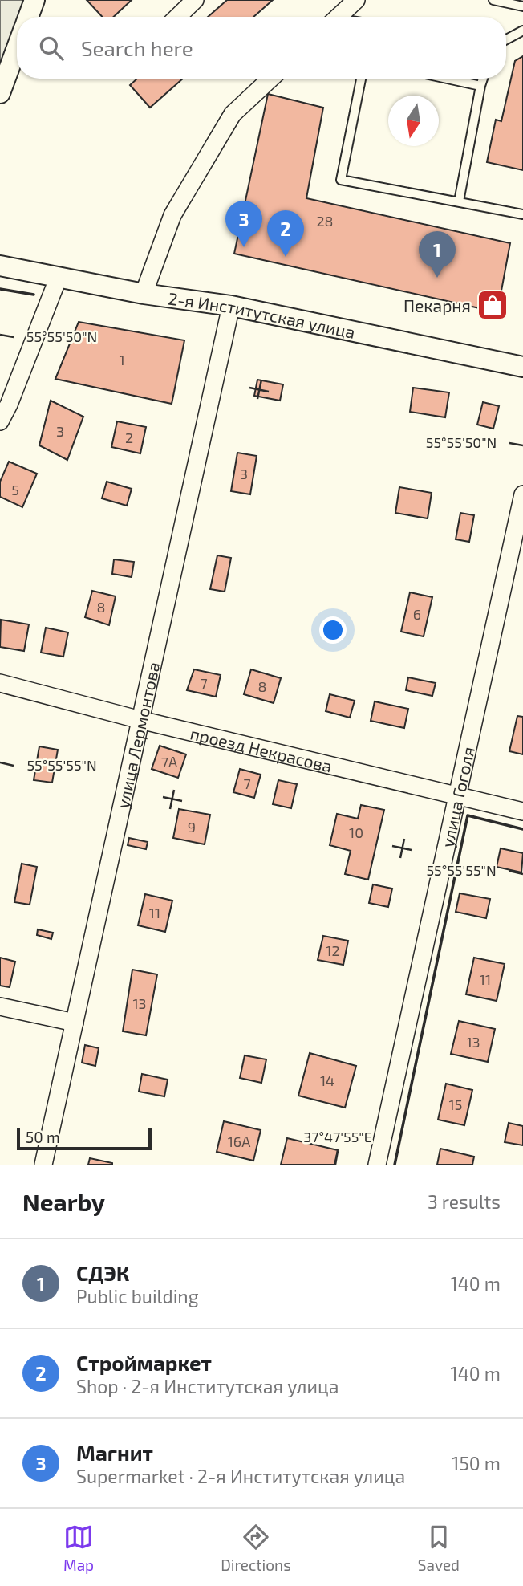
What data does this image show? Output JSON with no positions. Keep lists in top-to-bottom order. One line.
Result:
{"streets":{"street":["2-я Институтская улица","улица Лермонтова","проезд Некрасова","улица Гоголя"]},"crossings":[["2-я Институтская улица","улица Лермонтова"],["улица Лермонтова","проезд Некрасова"],["проезд Некрасова","улица Гоголя"]],"places":{"shop":["Пекарня"]},"house_numbers":["28","1","3","2","3","5","8","6","7","8","7А","7","9","10","11","12","11","13","13","14","15","16А"],"scale_bar":"50 m","north":"bottom","page":{"search":"Search here","pins":["3","2","1"],"scale":"50 m","heading":["Nearby","3 results"],"list":[{"mark":"1","name":"СДЭК","note":"Public building","value":"140 m"},{"mark":"2","name":"Строймаркет","note":"Shop · 2-я Институтская улица","value":"140 m"},{"mark":"3","name":"Магнит","note":"Supermarket · 2-я Институтская улица","value":"150 m"}],"nav":["Map","Directions","Saved"]},"coordinates":["55°55'50\"N","55°55'55\"N","37°47'55\"E"]}
